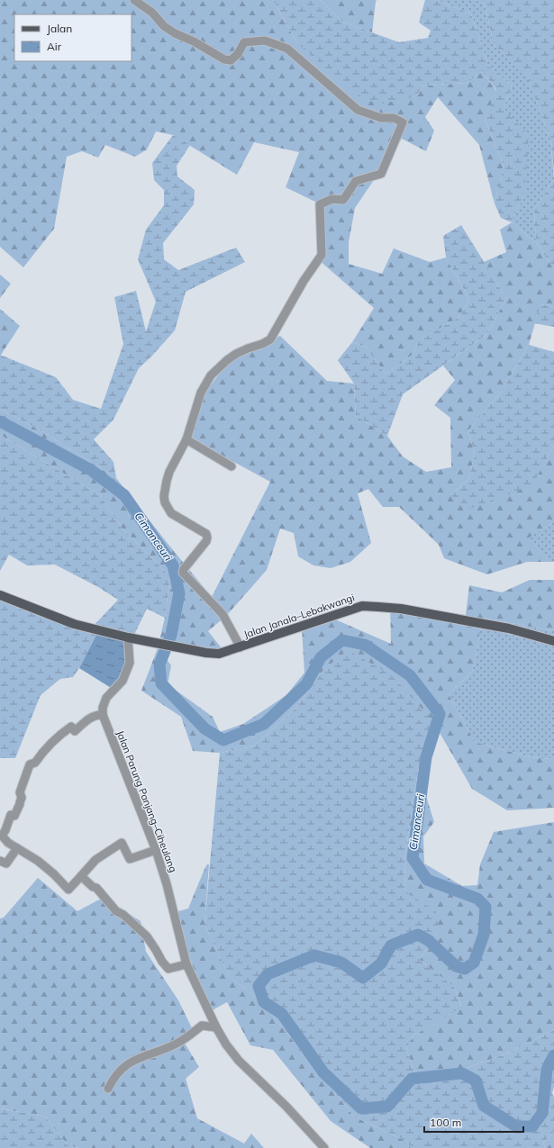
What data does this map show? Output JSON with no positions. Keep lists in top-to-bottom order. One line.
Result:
{"streets":{"main road":["Jalan Janala–Lebakwangi"],"street":["Jalan Parung Panjang–Ciheulang"]},"water":["Cimanceuri"],"legend":["Jalan","Air"],"scale_bar":"100 m"}
